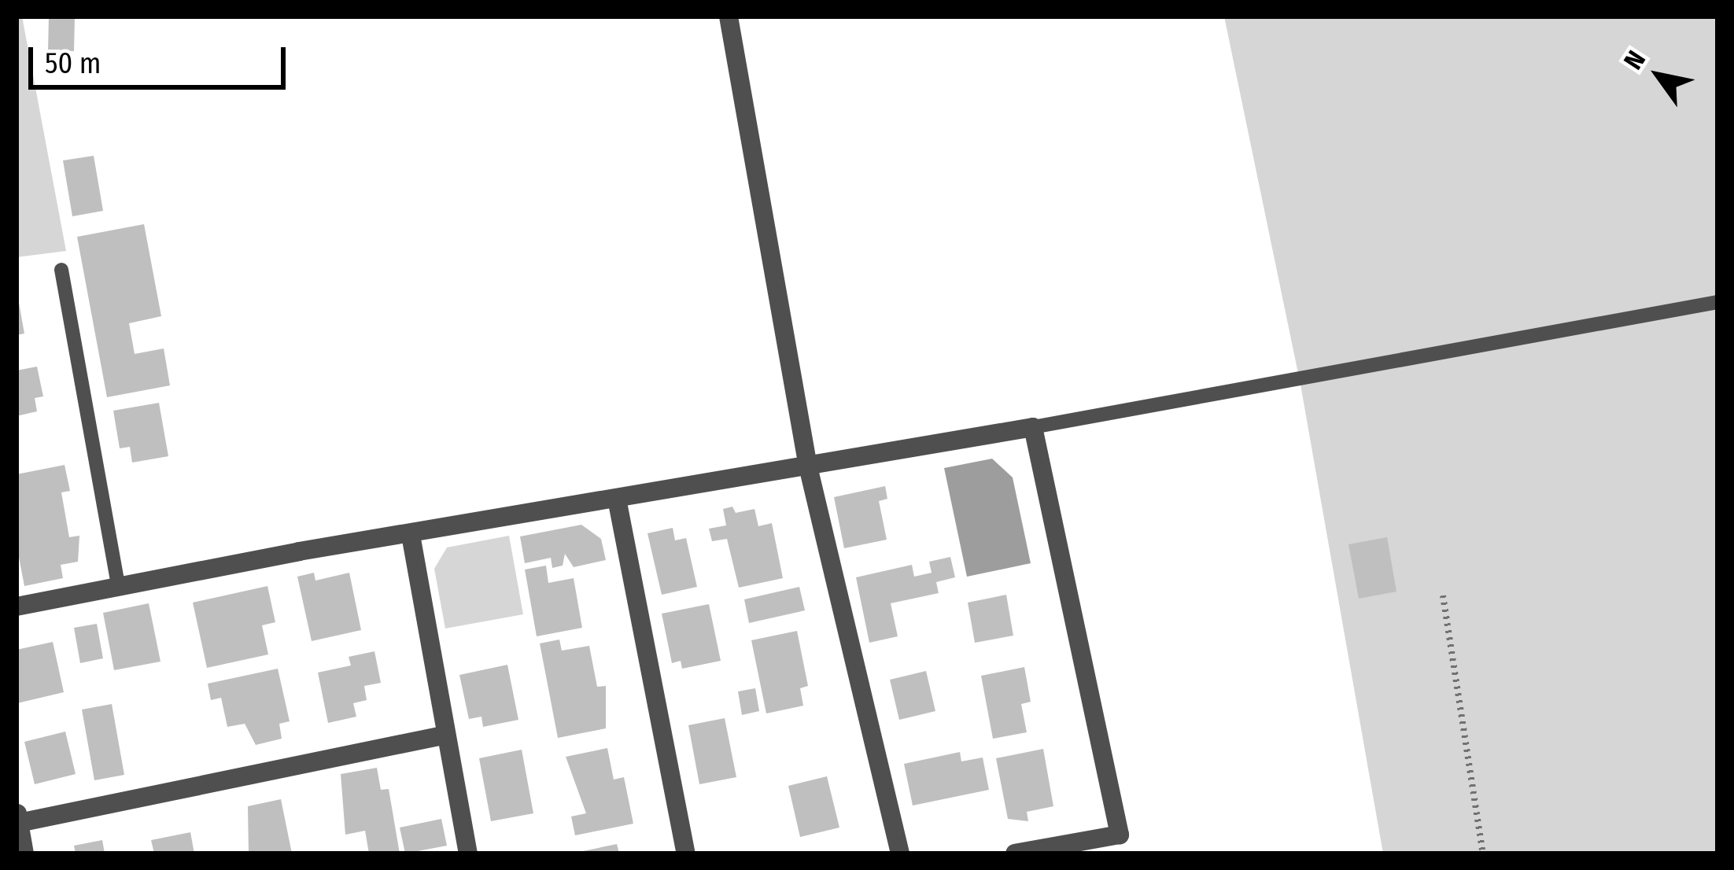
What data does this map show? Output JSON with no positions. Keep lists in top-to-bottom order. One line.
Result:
{"scale_bar":"50 m","north":"top left"}
